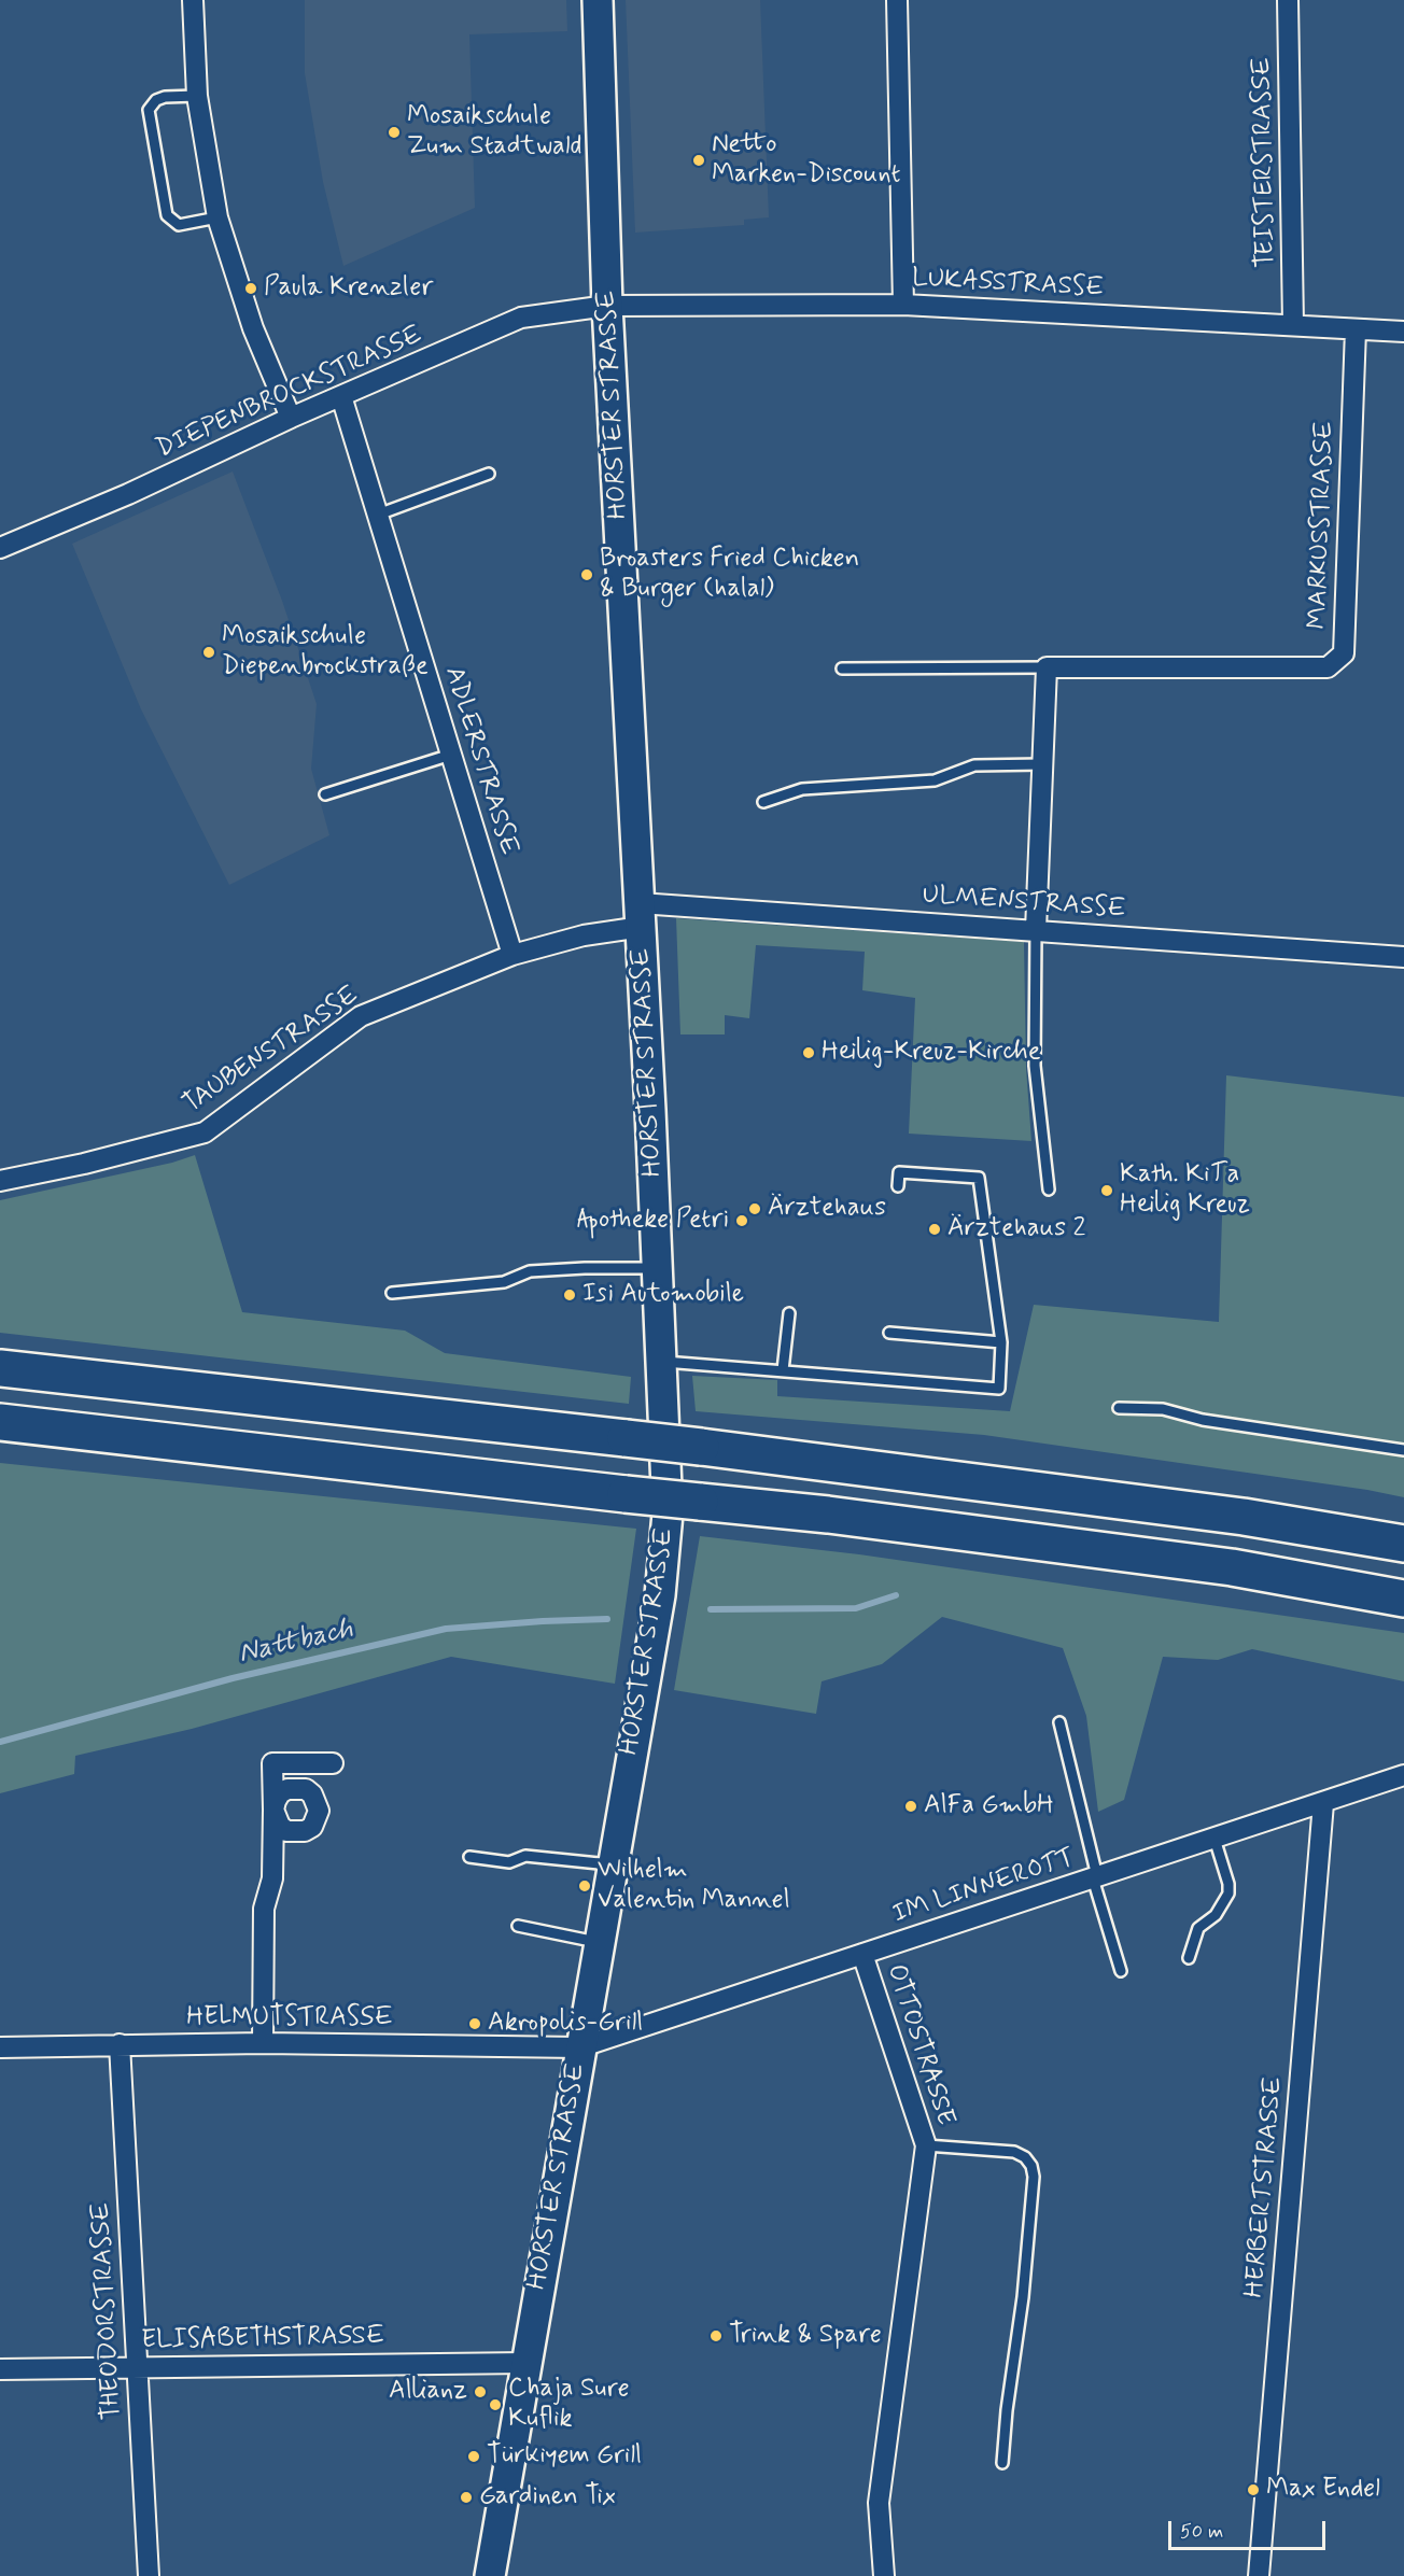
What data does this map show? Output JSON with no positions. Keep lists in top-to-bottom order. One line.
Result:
{"streets":{"main road":["HORSTER STRASSE"],"street":["TEISTERSTRASSE","LUKASSTRASSE","DIEPENBROCKSTRASSE","MARKUSSTRASSE","ADLERSTRASSE","ULMENSTRASSE","TAUBENSTRASSE","IM LINNEROTT","HELMUTSTRASSE","OTTOSTRASSE","HERBERTSTRASSE","THEODORSTRASSE","ELISABETHSTRASSE"]},"crossings":[["TEISTERSTRASSE","LUKASSTRASSE"],["LUKASSTRASSE","DIEPENBROCKSTRASSE"],["LUKASSTRASSE","HORSTER STRASSE"],["LUKASSTRASSE","MARKUSSTRASSE"],["DIEPENBROCKSTRASSE","HORSTER STRASSE"],["DIEPENBROCKSTRASSE","ADLERSTRASSE"],["HORSTER STRASSE","ULMENSTRASSE"],["HORSTER STRASSE","TAUBENSTRASSE"],["HORSTER STRASSE","IM LINNEROTT"],["HORSTER STRASSE","HELMUTSTRASSE"],["HORSTER STRASSE","ELISABETHSTRASSE"],["ADLERSTRASSE","TAUBENSTRASSE"],["ULMENSTRASSE","TAUBENSTRASSE"],["IM LINNEROTT","HELMUTSTRASSE"],["IM LINNEROTT","OTTOSTRASSE"],["IM LINNEROTT","HERBERTSTRASSE"],["HELMUTSTRASSE","THEODORSTRASSE"],["THEODORSTRASSE","ELISABETHSTRASSE"]],"water":["Nattbach"],"places":["Mosaikschule Zum Stadtwald","Netto Marken-Discount","Paula Krenzler","Broasters Fried Chicken & Burger (halal)","Mosaikschule Diepenbrockstraße","Heilig-Kreuz-Kirche","Kath. KiTa Heilig Kreuz","Ärztehaus","Apotheke Petri","Ärztehaus 2","Isi Automobile","AlFa GmbH","Wilhelm Valentin Mannel","Akropolis-Grill","Trink & Spare","Allianz","Chaja Sure Kuflik","Türkiyem Grill","Max Endel","Gardinen Tix"],"scale_bar":"50 m"}
